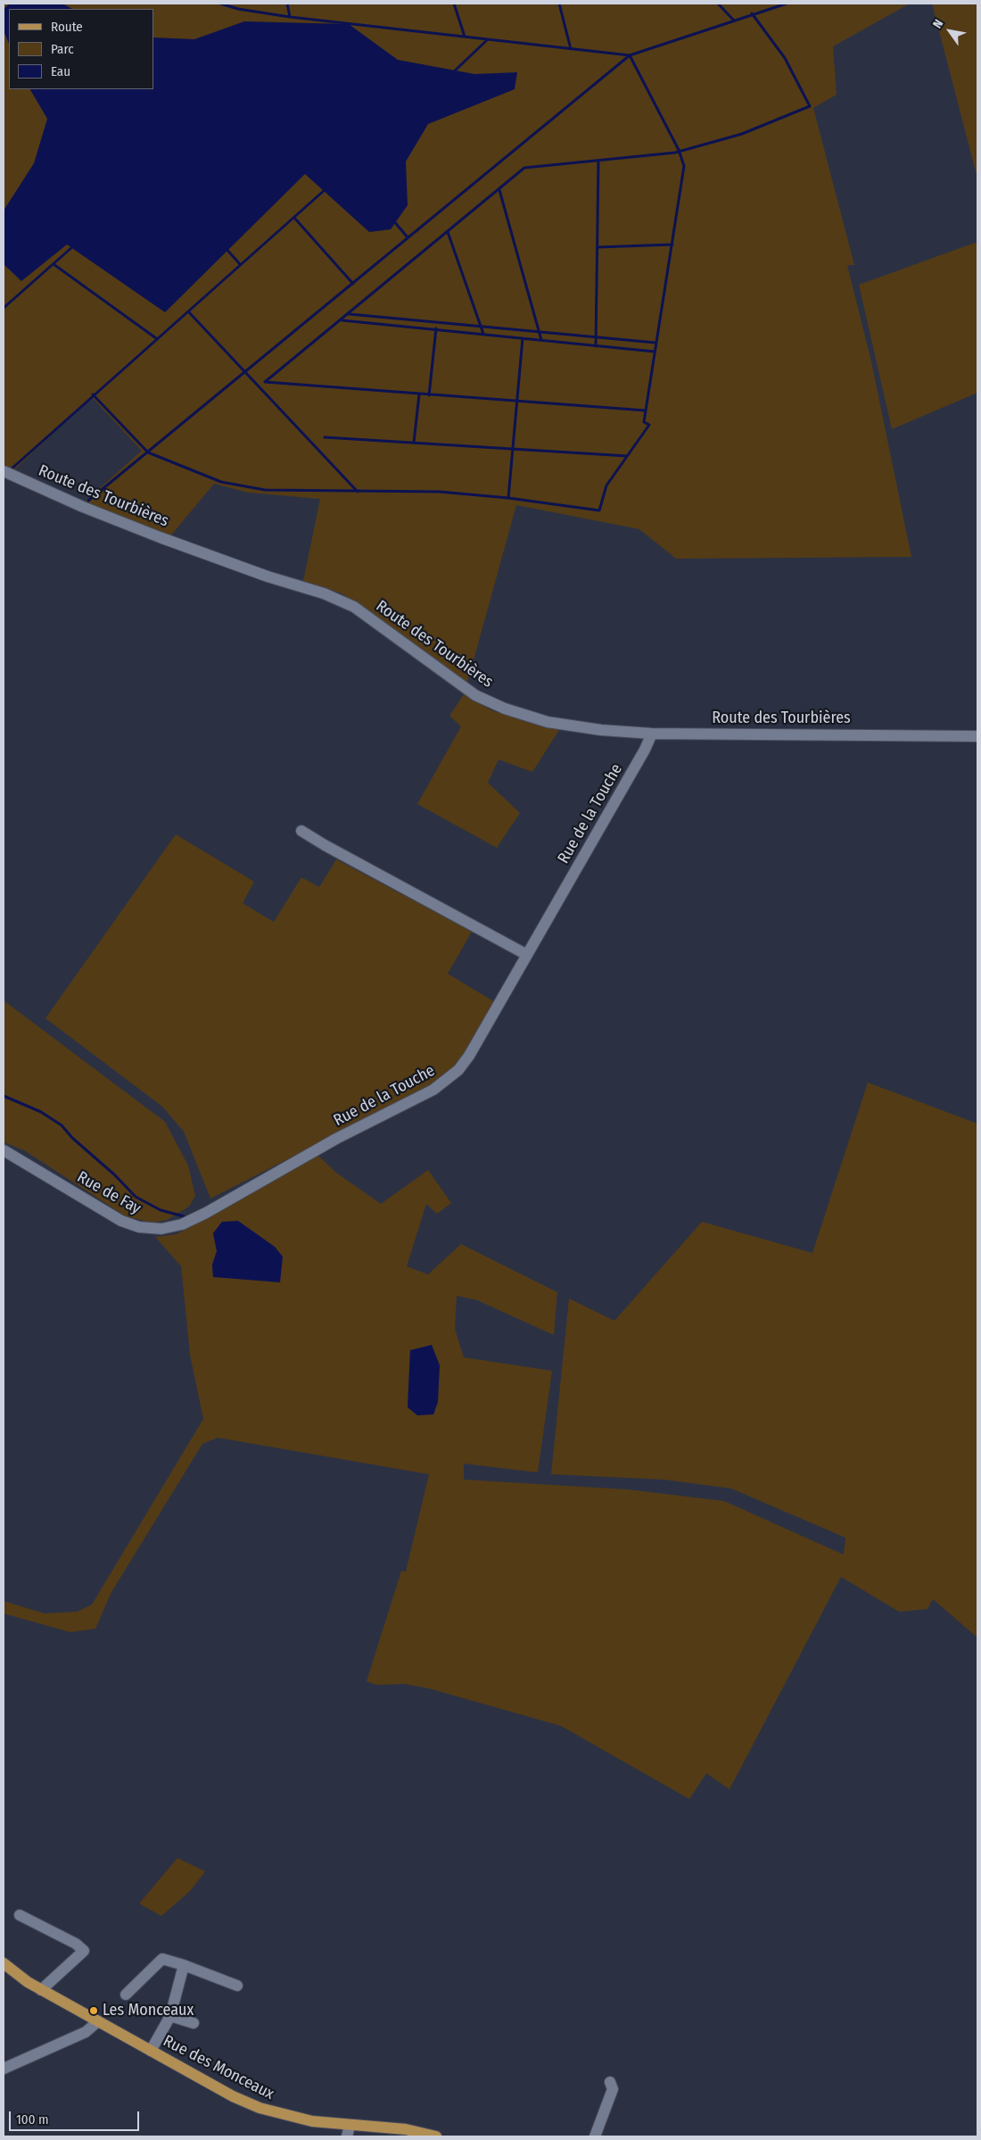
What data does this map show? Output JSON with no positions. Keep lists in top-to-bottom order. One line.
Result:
{"streets":{"main road":["Rue des Monceaux"],"street":["Route des Tourbières","Rue de la Touche","Rue de Fay"]},"crossings":[["Route des Tourbières","Rue de la Touche"],["Rue de la Touche","Rue de Fay"]],"places":["Les Monceaux"],"legend":["Route","Parc","Eau"],"scale_bar":"100 m","north":"top left"}
